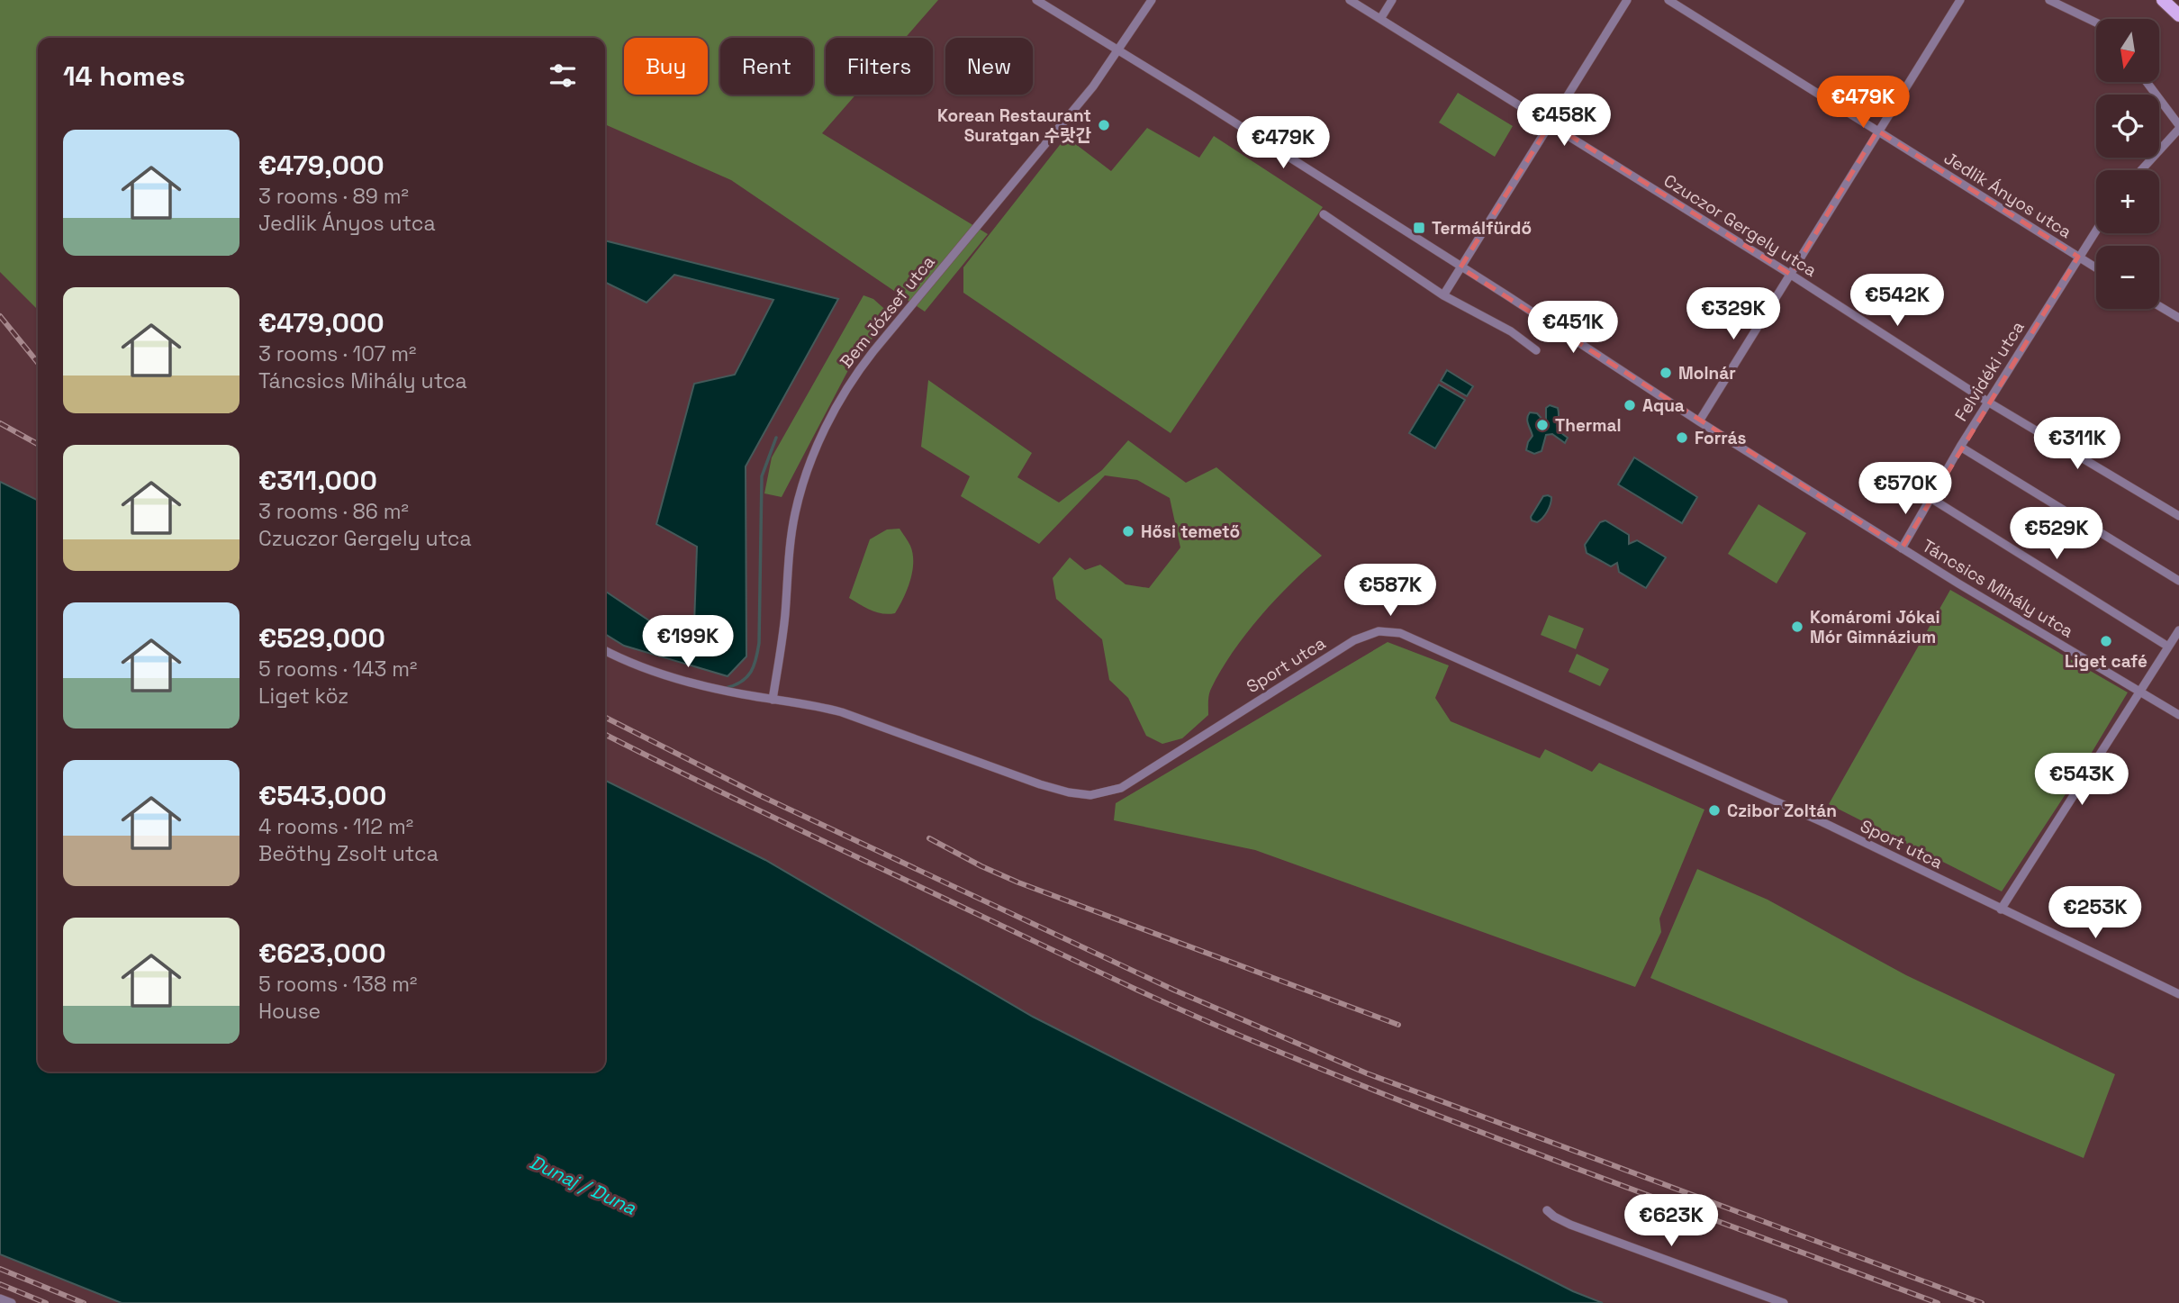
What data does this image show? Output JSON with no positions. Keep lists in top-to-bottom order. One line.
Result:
{"streets":{"street":["Jedlik Ányos utca","Czuczor Gergely utca","Bem József utca","Felvidéki utca","Táncsics Mihály utca","Sport utca"]},"crossings":[["Jedlik Ányos utca","Felvidéki utca"],["Czuczor Gergely utca","Felvidéki utca"],["Bem József utca","Táncsics Mihály utca"],["Bem József utca","Sport utca"],["Felvidéki utca","Táncsics Mihály utca"]],"water":["Dunaj / Duna"],"places":{"other":["Korean Restaurant Suratgan 수랏간","Molnár","Aqua","Thermal","Forrás","Hősi temető","Komáromi Jókai Mór Gimnázium","Liget café","Czibor Zoltán"],"transit":["Termálfürdő"]},"north":"bottom","page":{"map_buttons":["+","−"],"chip":["Buy","Rent","Filters","New"],"heading":"14 homes","price":["€479K","€458K","€479K","€542K","€329K","€451K","€311K","€570K","€529K","€587K","€199K","€543K","€253K","€623K"],"list":[{"name":"€479,000","note":"3 rooms · 89 m² · Jedlik Ányos utca"},{"name":"€479,000","note":"3 rooms · 107 m² · Táncsics Mihály utca"},{"name":"€311,000","note":"3 rooms · 86 m² · Czuczor Gergely utca"},{"name":"€529,000","note":"5 rooms · 143 m² · Liget köz"},{"name":"€543,000","note":"4 rooms · 112 m² · Beöthy Zsolt utca"},{"name":"€623,000","note":"5 rooms · 138 m² · House"}]}}
